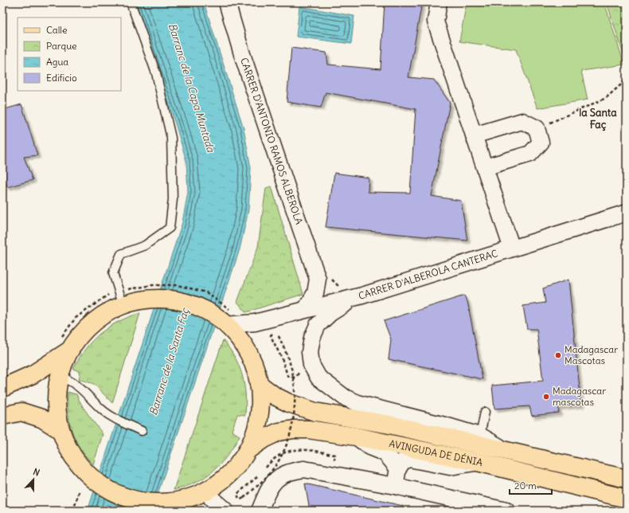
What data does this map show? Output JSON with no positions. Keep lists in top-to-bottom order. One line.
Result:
{"streets":{"main road":["AVINGUDA DE DÉNIA"],"street":["CARRER D'ANTONIO RAMOS ALBEROLA","CARRER D'ALBEROLA CANTERAC"]},"crossings":[["CARRER D'ANTONIO RAMOS ALBEROLA","CARRER D'ALBEROLA CANTERAC"]],"districts":["la Santa Faç"],"water":["Barranc de la Capa Muntada","Barranc de la Santa Faç"],"places":["Madagascar Mascotas","Madagascar mascotas"],"legend":["Calle","Parque","Agua","Edificio"],"scale_bar":"20 m","north":"top"}
